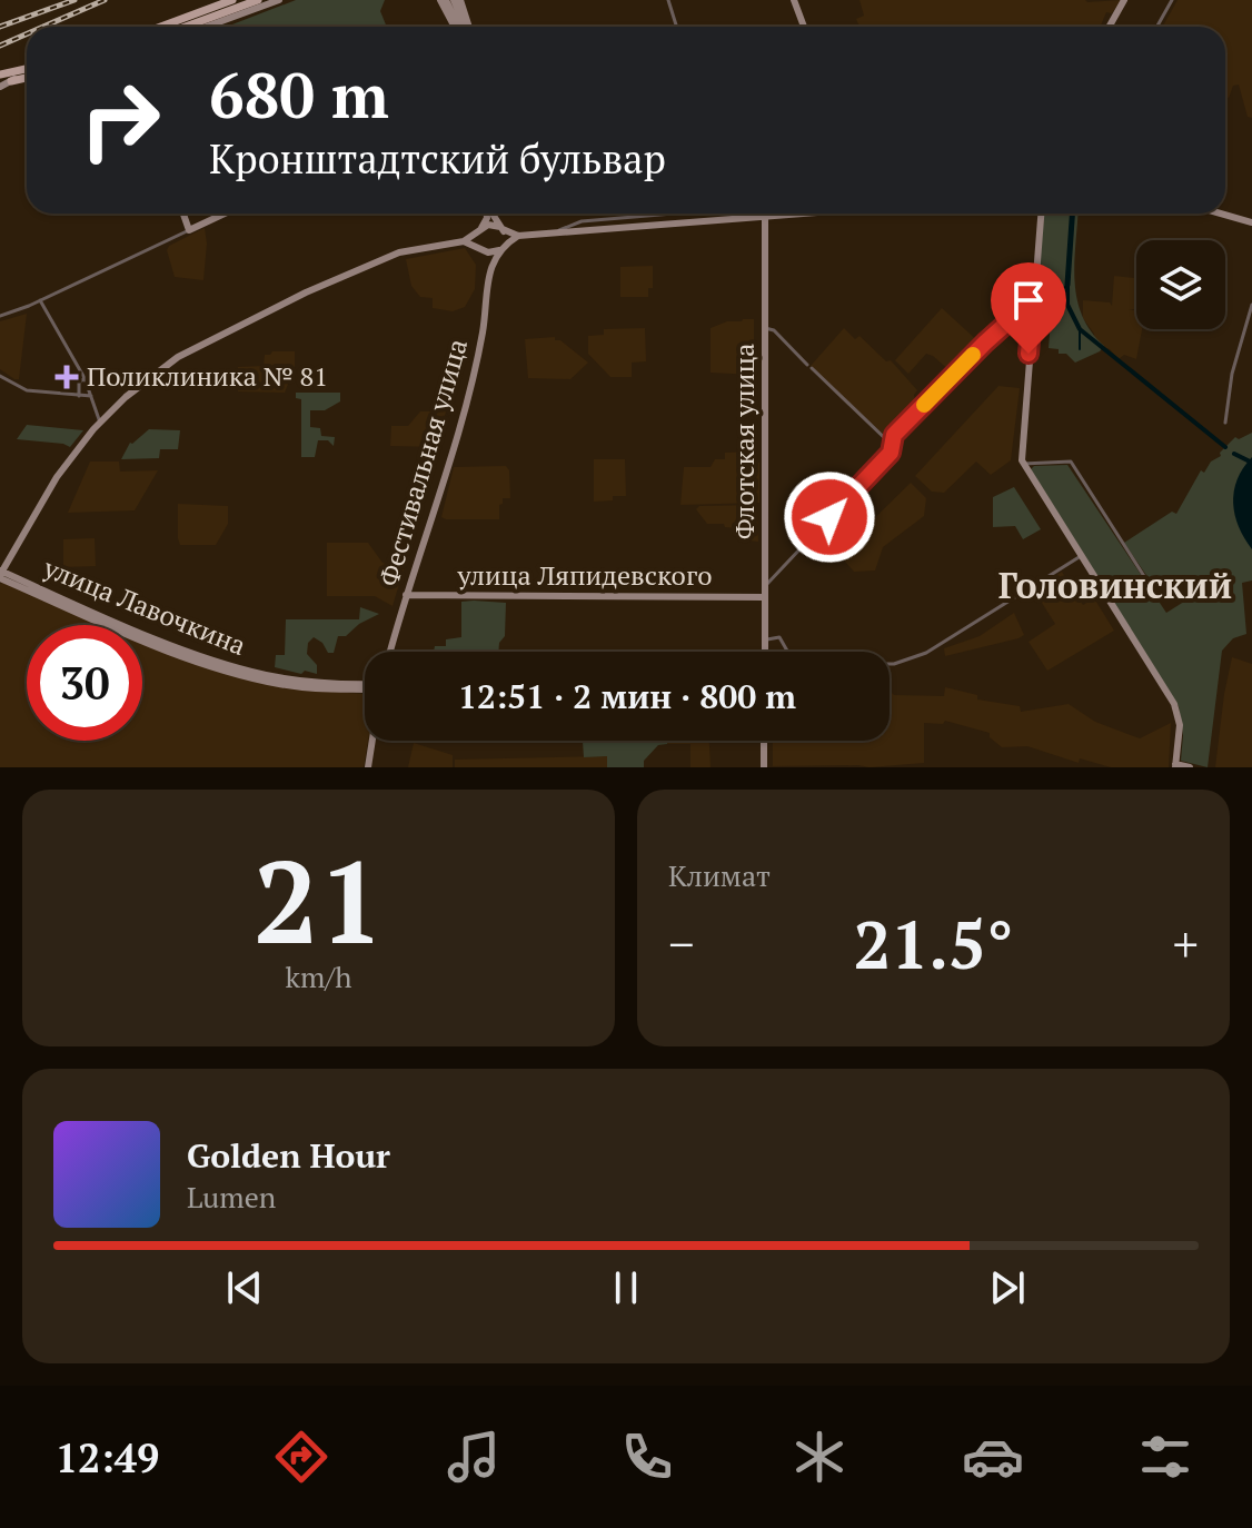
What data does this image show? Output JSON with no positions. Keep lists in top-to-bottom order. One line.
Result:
{"streets":{"main road":["Флотская улица","Фестивальная улица","улица Ляпидевского","улица Лавочкина"]},"crossings":[["Флотская улица","улица Ляпидевского"],["Фестивальная улица","улица Ляпидевского"]],"districts":["Головинский"],"places":{"health":["Поликлиника № 81"]},"page":{"turn":["680 m","Кронштадтский бульвар"],"limit":"30","trip":"12:51 · 2 мин · 800 m","tile":[["21","km/h"],"Климат"],"heat":["−","21.5°","+"],"song":["Golden Hour","Lumen"],"tabs":"12:49"}}
